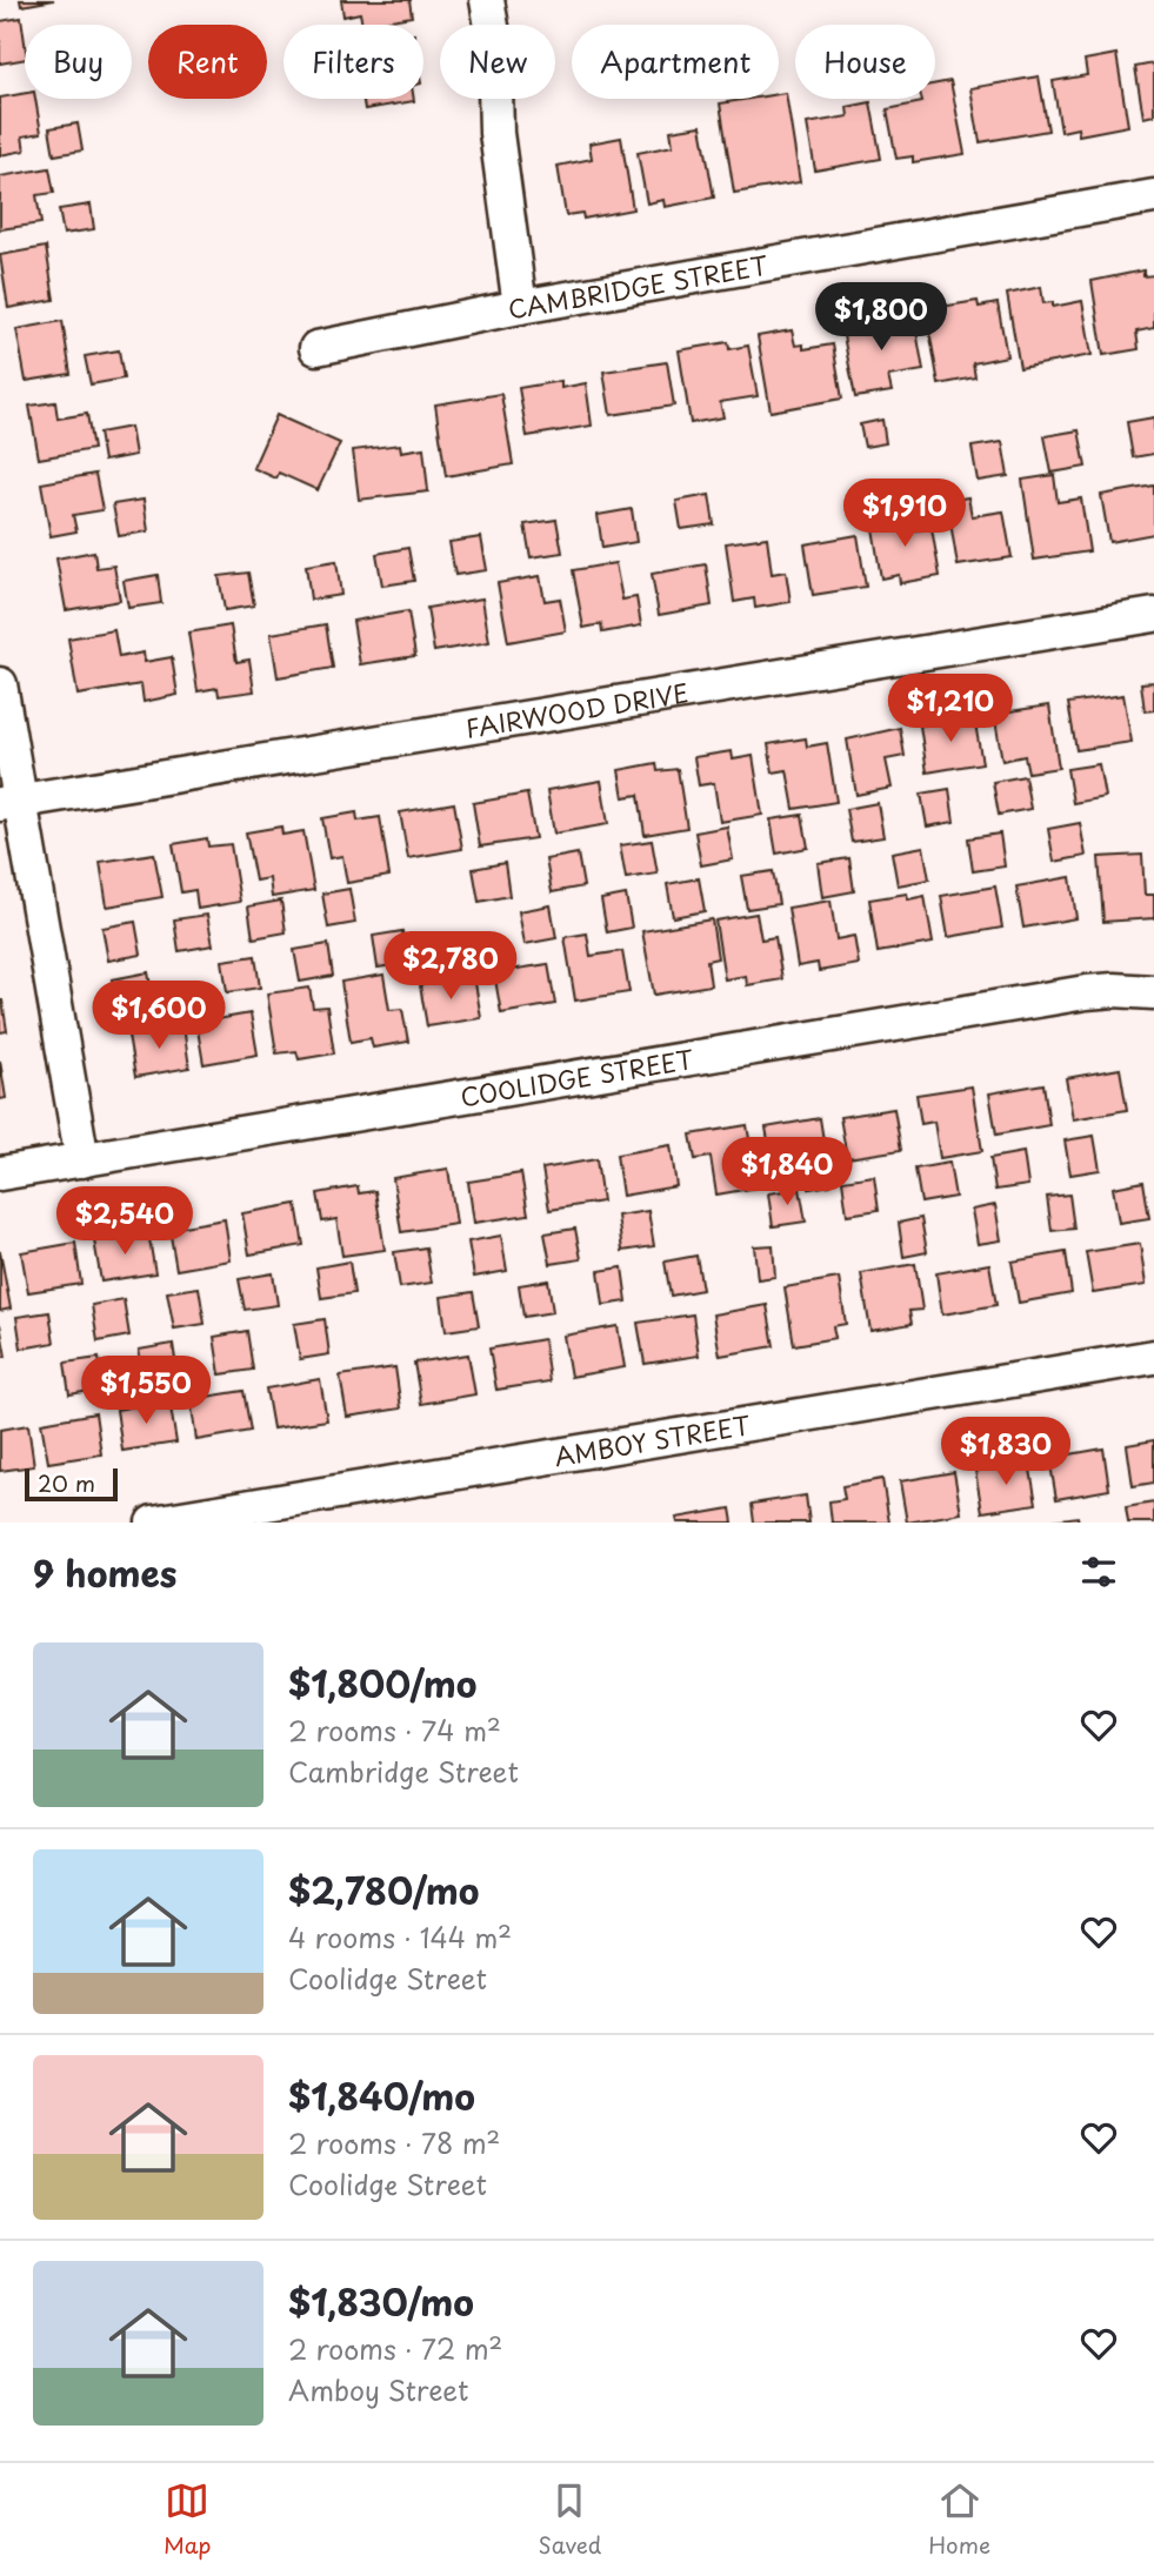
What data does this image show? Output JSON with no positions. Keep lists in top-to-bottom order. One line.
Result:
{"streets":{"street":["CAMBRIDGE STREET","FAIRWOOD DRIVE","COOLIDGE STREET","AMBOY STREET"]},"scale_bar":"20 m","page":{"chip":["Buy","Rent","Filters","New","Apartment","House"],"price":["$1,800","$1,910","$1,210","$2,780","$1,600","$1,840","$2,540","$1,550","$1,830"],"scale":"20 m","heading":"9 homes","list":[{"name":"$1,800/mo","note":"2 rooms · 74 m² · Cambridge Street"},{"name":"$2,780/mo","note":"4 rooms · 144 m² · Coolidge Street"},{"name":"$1,840/mo","note":"2 rooms · 78 m² · Coolidge Street"},{"name":"$1,830/mo","note":"2 rooms · 72 m² · Amboy Street"}],"tabs":["Map","Saved","Home"]}}
